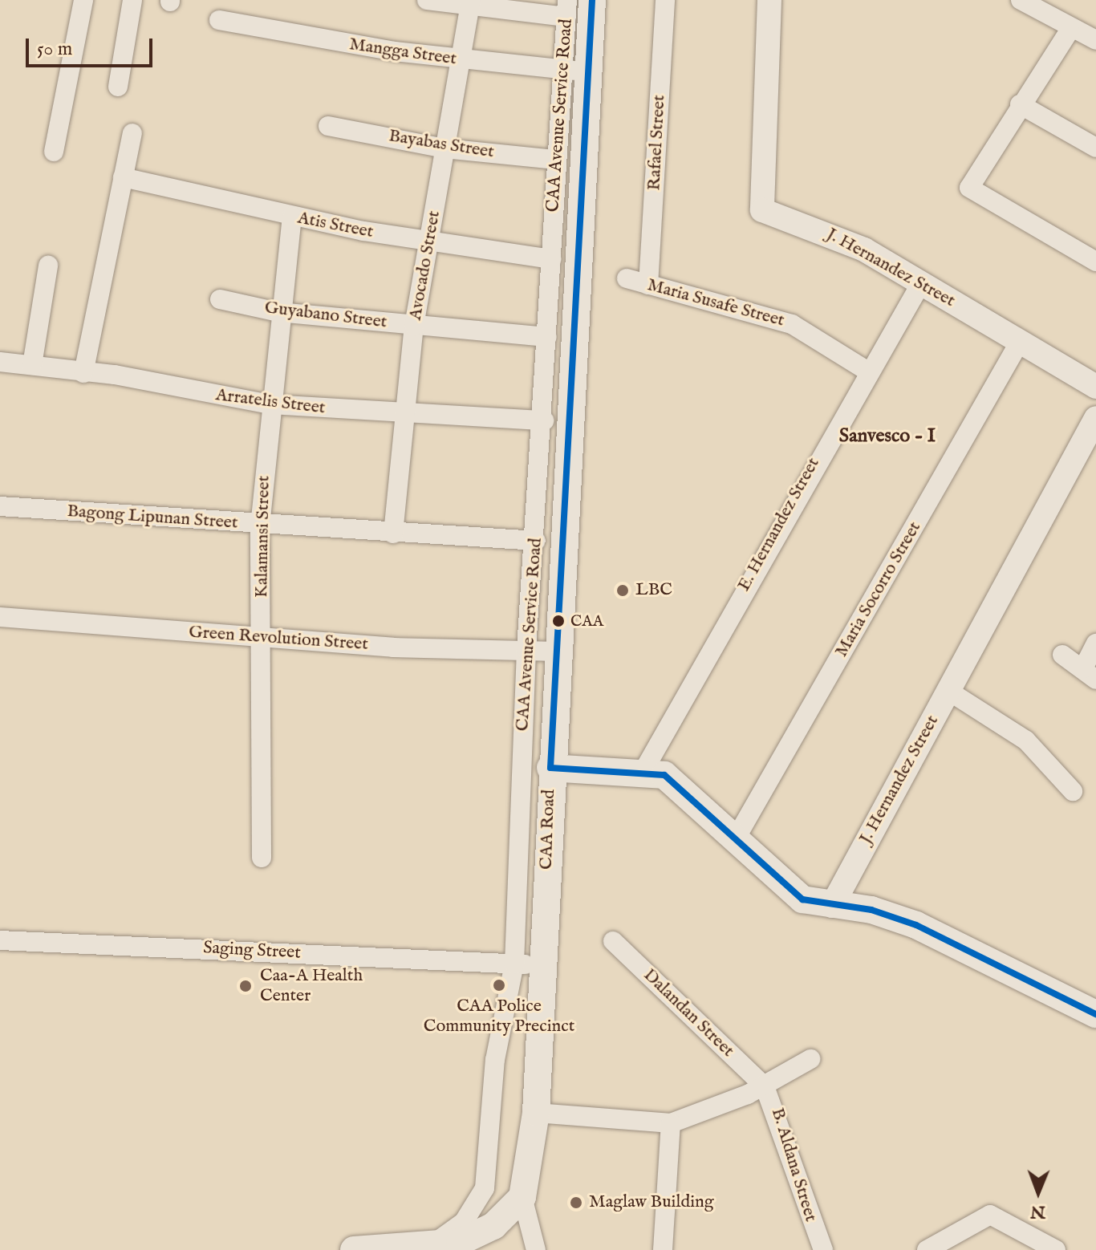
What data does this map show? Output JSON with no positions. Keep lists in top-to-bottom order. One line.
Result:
{"streets":{"main road":["CAA Road"],"street":["Mangga Street","CAA Avenue Service Road","Rafael Street","Bayabas Street","Atis Street","Avocado Street","J. Hernandez Street","Maria Susafe Street","Guyabano Street","Arratelis Street","Bagong Lipunan Street","E. Hernandez Street","Kalamansi Street","Maria Socorro Street","Green Revolution Street","Saging Street","Dalandan Street","B. Aldana Street"]},"crossings":[["Mangga Street","CAA Avenue Service Road"],["Mangga Street","Avocado Street"],["Mangga Street","CAA Road"],["CAA Avenue Service Road","Bayabas Street"],["CAA Avenue Service Road","Atis Street"],["CAA Avenue Service Road","Guyabano Street"],["CAA Avenue Service Road","Arratelis Street"],["CAA Avenue Service Road","Bagong Lipunan Street"],["CAA Avenue Service Road","Green Revolution Street"],["CAA Avenue Service Road","CAA Road"],["CAA Avenue Service Road","Saging Street"],["Rafael Street","Maria Susafe Street"],["Bayabas Street","Avocado Street"],["Atis Street","Avocado Street"],["Atis Street","Kalamansi Street"],["Avocado Street","Guyabano Street"],["Avocado Street","Arratelis Street"],["Avocado Street","Bagong Lipunan Street"],["J. Hernandez Street","E. Hernandez Street"],["J. Hernandez Street","Maria Socorro Street"],["Maria Susafe Street","E. Hernandez Street"],["Guyabano Street","Kalamansi Street"],["Arratelis Street","Kalamansi Street"],["Bagong Lipunan Street","Kalamansi Street"],["Kalamansi Street","Green Revolution Street"],["Green Revolution Street","CAA Road"],["CAA Road","Saging Street"],["Dalandan Street","B. Aldana Street"]],"districts":["Sanvesco - I"],"places":["LBC","CAA","CAA Police Community Precinct","Caa-A Health Center","Maglaw Building"],"scale_bar":"50 m","north":"bottom"}
